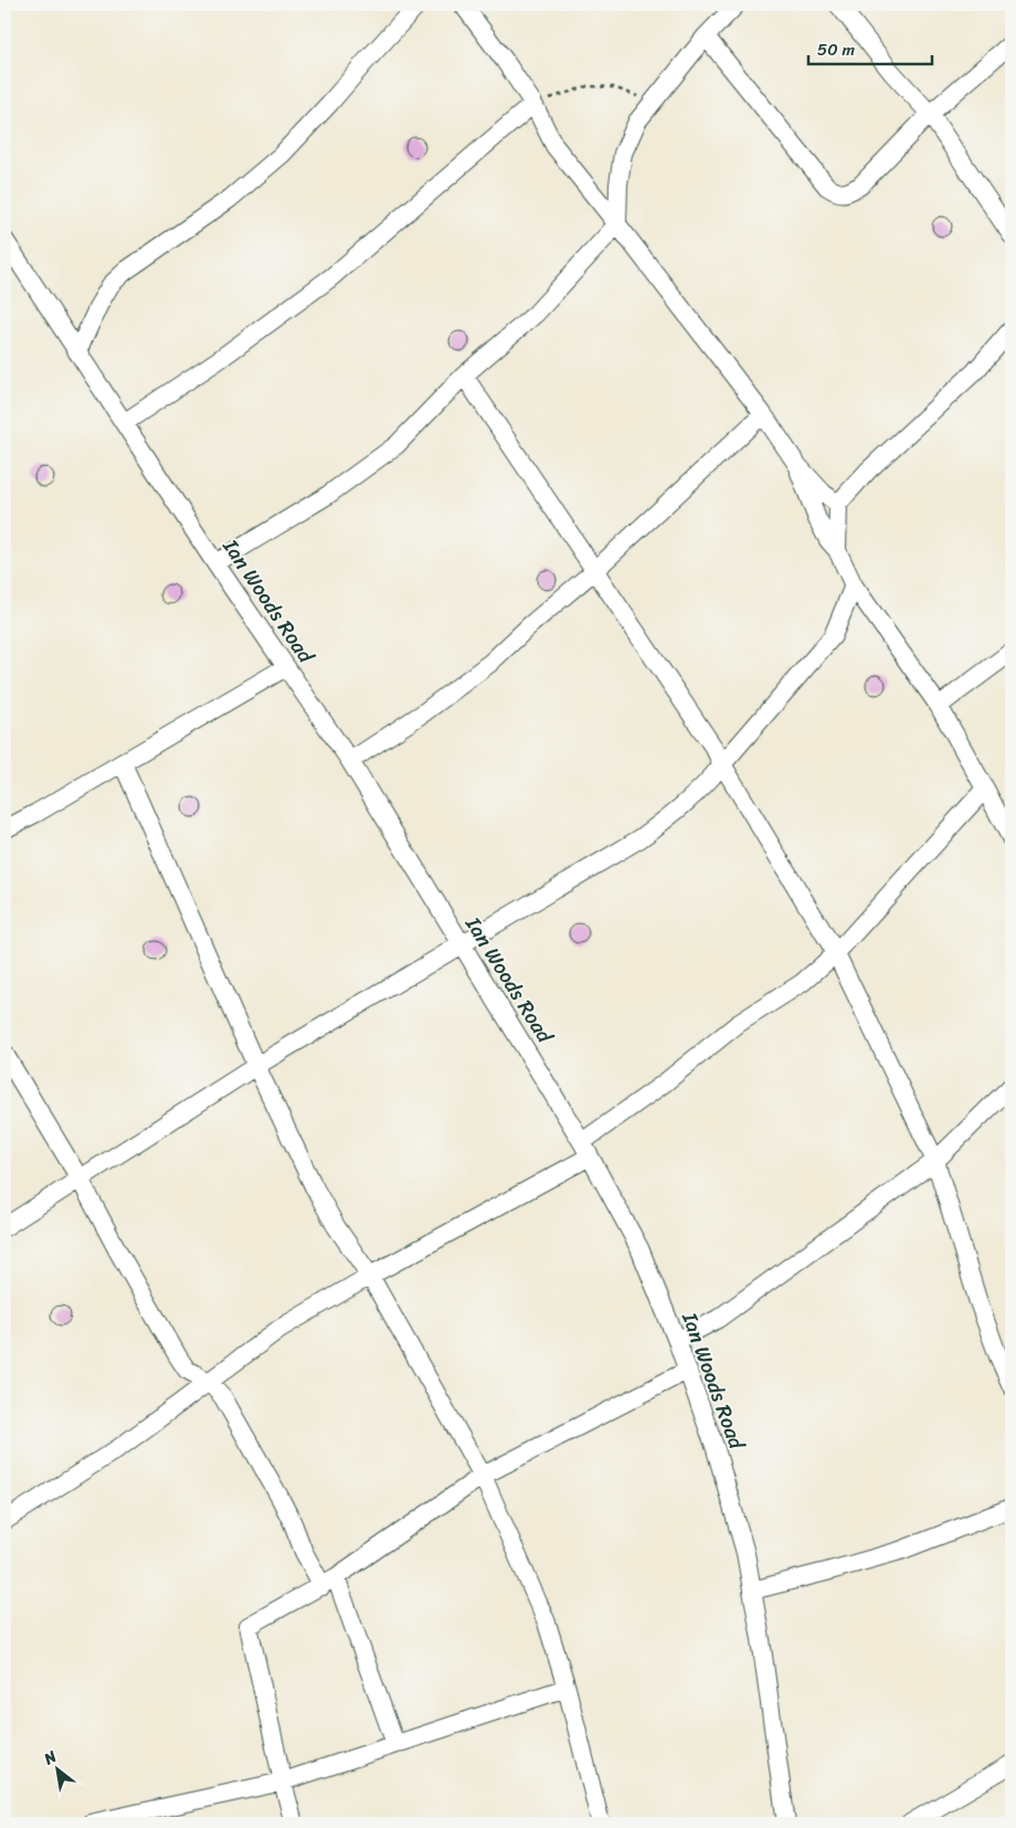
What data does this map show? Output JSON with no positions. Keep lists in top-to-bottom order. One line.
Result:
{"streets":{"street":["Ian Woods Road"]},"scale_bar":"50 m","north":"top left"}
